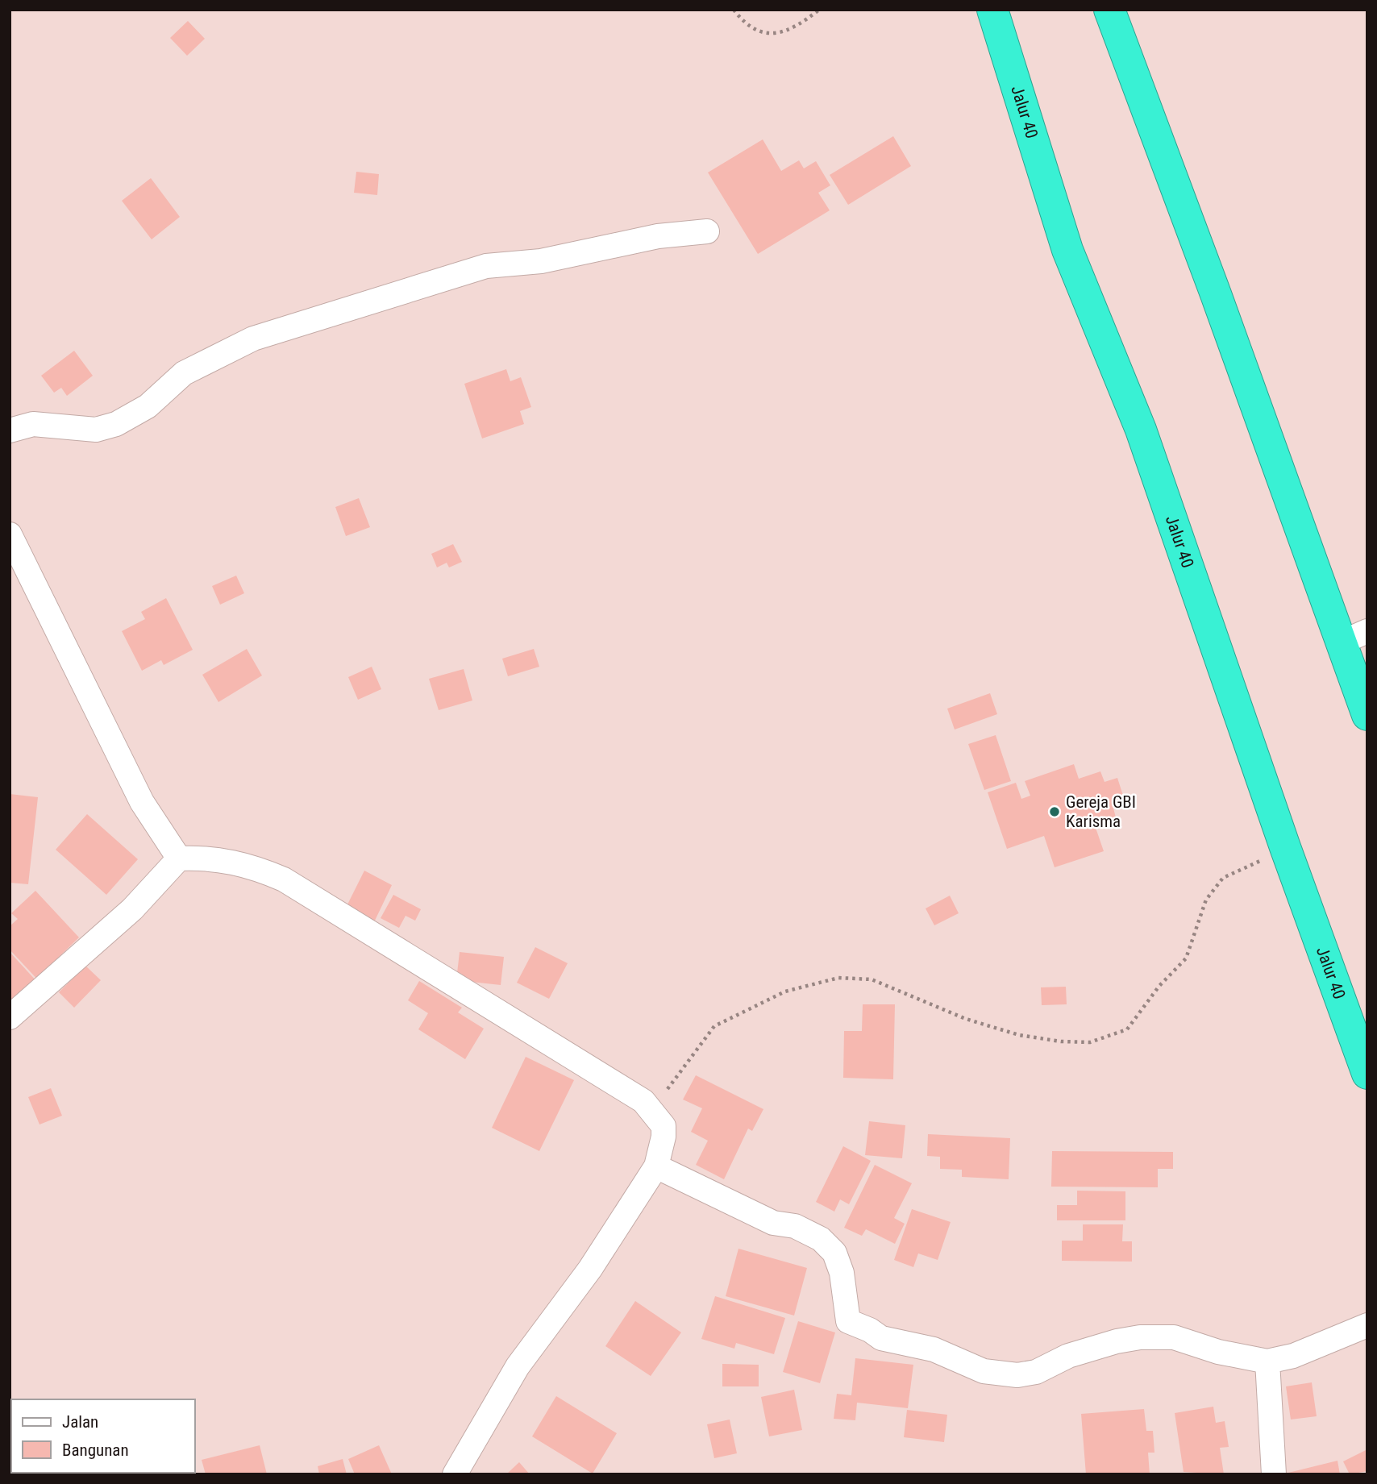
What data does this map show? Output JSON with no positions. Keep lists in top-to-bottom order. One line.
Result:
{"streets":{"highway":["Jalur 40"]},"places":["Gereja GBI Karisma"],"legend":["Jalan","Bangunan"]}
